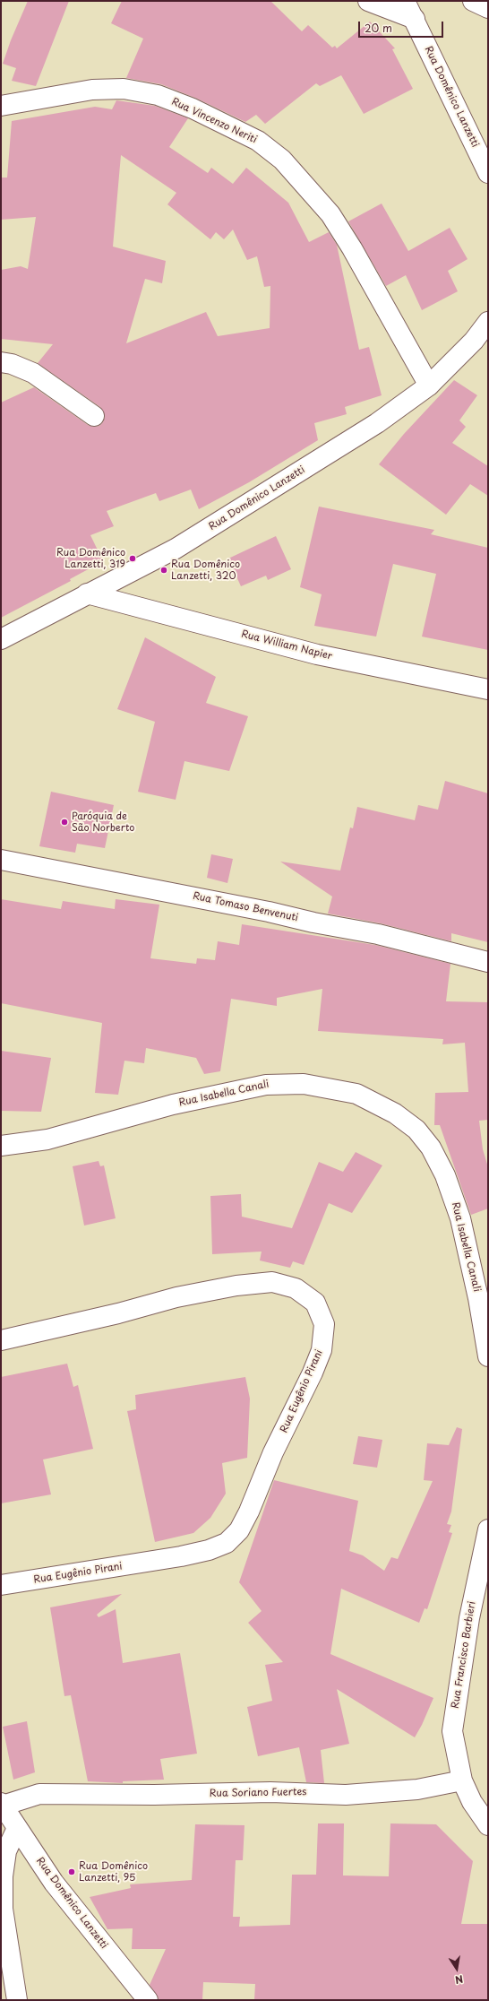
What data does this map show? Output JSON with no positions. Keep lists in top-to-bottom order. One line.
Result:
{"streets":{"street":["Rua Domênico Lanzetti","Rua Vincenzo Neriti","Rua William Napier","Rua Tomaso Benvenuti","Rua Isabella Canali","Rua Eugênio Pirani","Rua Francisco Barbieri","Rua Soriano Fuertes"]},"crossings":[["Rua Domênico Lanzetti","Rua Vincenzo Neriti"],["Rua Domênico Lanzetti","Rua William Napier"],["Rua Domênico Lanzetti","Rua Soriano Fuertes"],["Rua Francisco Barbieri","Rua Soriano Fuertes"]],"places":["Rua Domênico Lanzetti, 319","Rua Domênico Lanzetti, 320","Paróquia de São Norberto","Rua Domênico Lanzetti, 95"],"scale_bar":"20 m","north":"bottom"}
